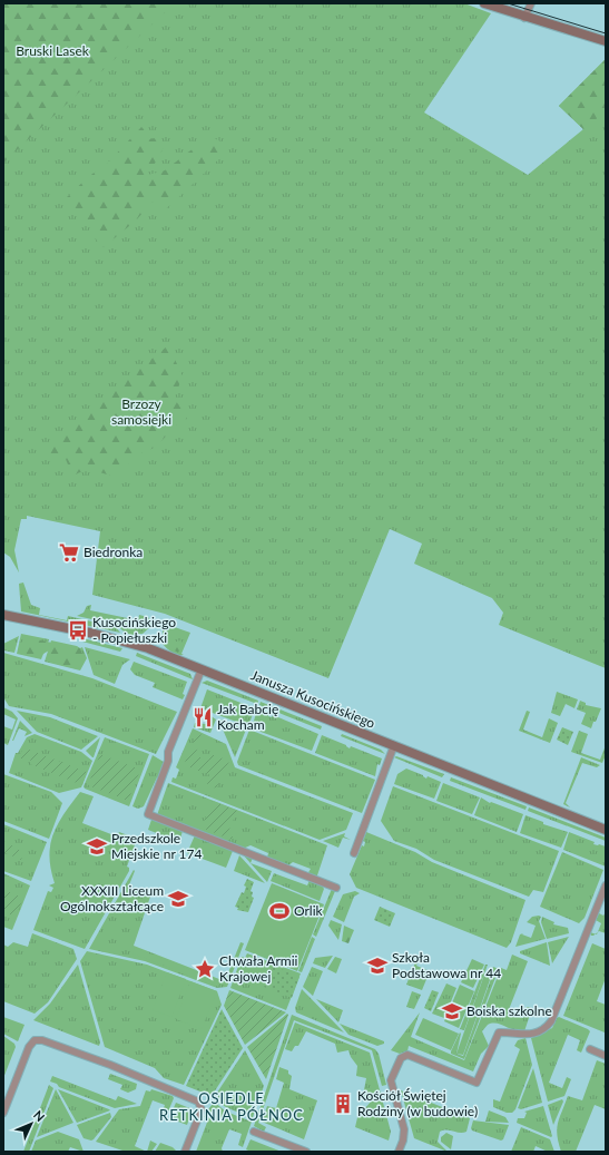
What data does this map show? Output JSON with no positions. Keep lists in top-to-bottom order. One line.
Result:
{"streets":{"street":["Janusza Kusocińskiego"]},"districts":["OSIEDLE RETKINIA PÓŁNOC"],"parks":["Bruski Lasek","Brzozy samosiejki"],"places":{"supermarket":["Biedronka"],"bus stop":["Kusocińskiego - Popiełuszki"],"restaurant":["Jak Babcię Kocham"],"school or university":["Przedszkole Miejskie nr 174","XXXIII Liceum Ogólnokształcące","Szkoła Podstawowa nr 44","Boiska szkolne"],"sports":["Orlik"],"place":["Chwała Armii Krajowej"],"building":["Kościół Świętej Rodziny (w budowie)"]},"north":"top right"}
